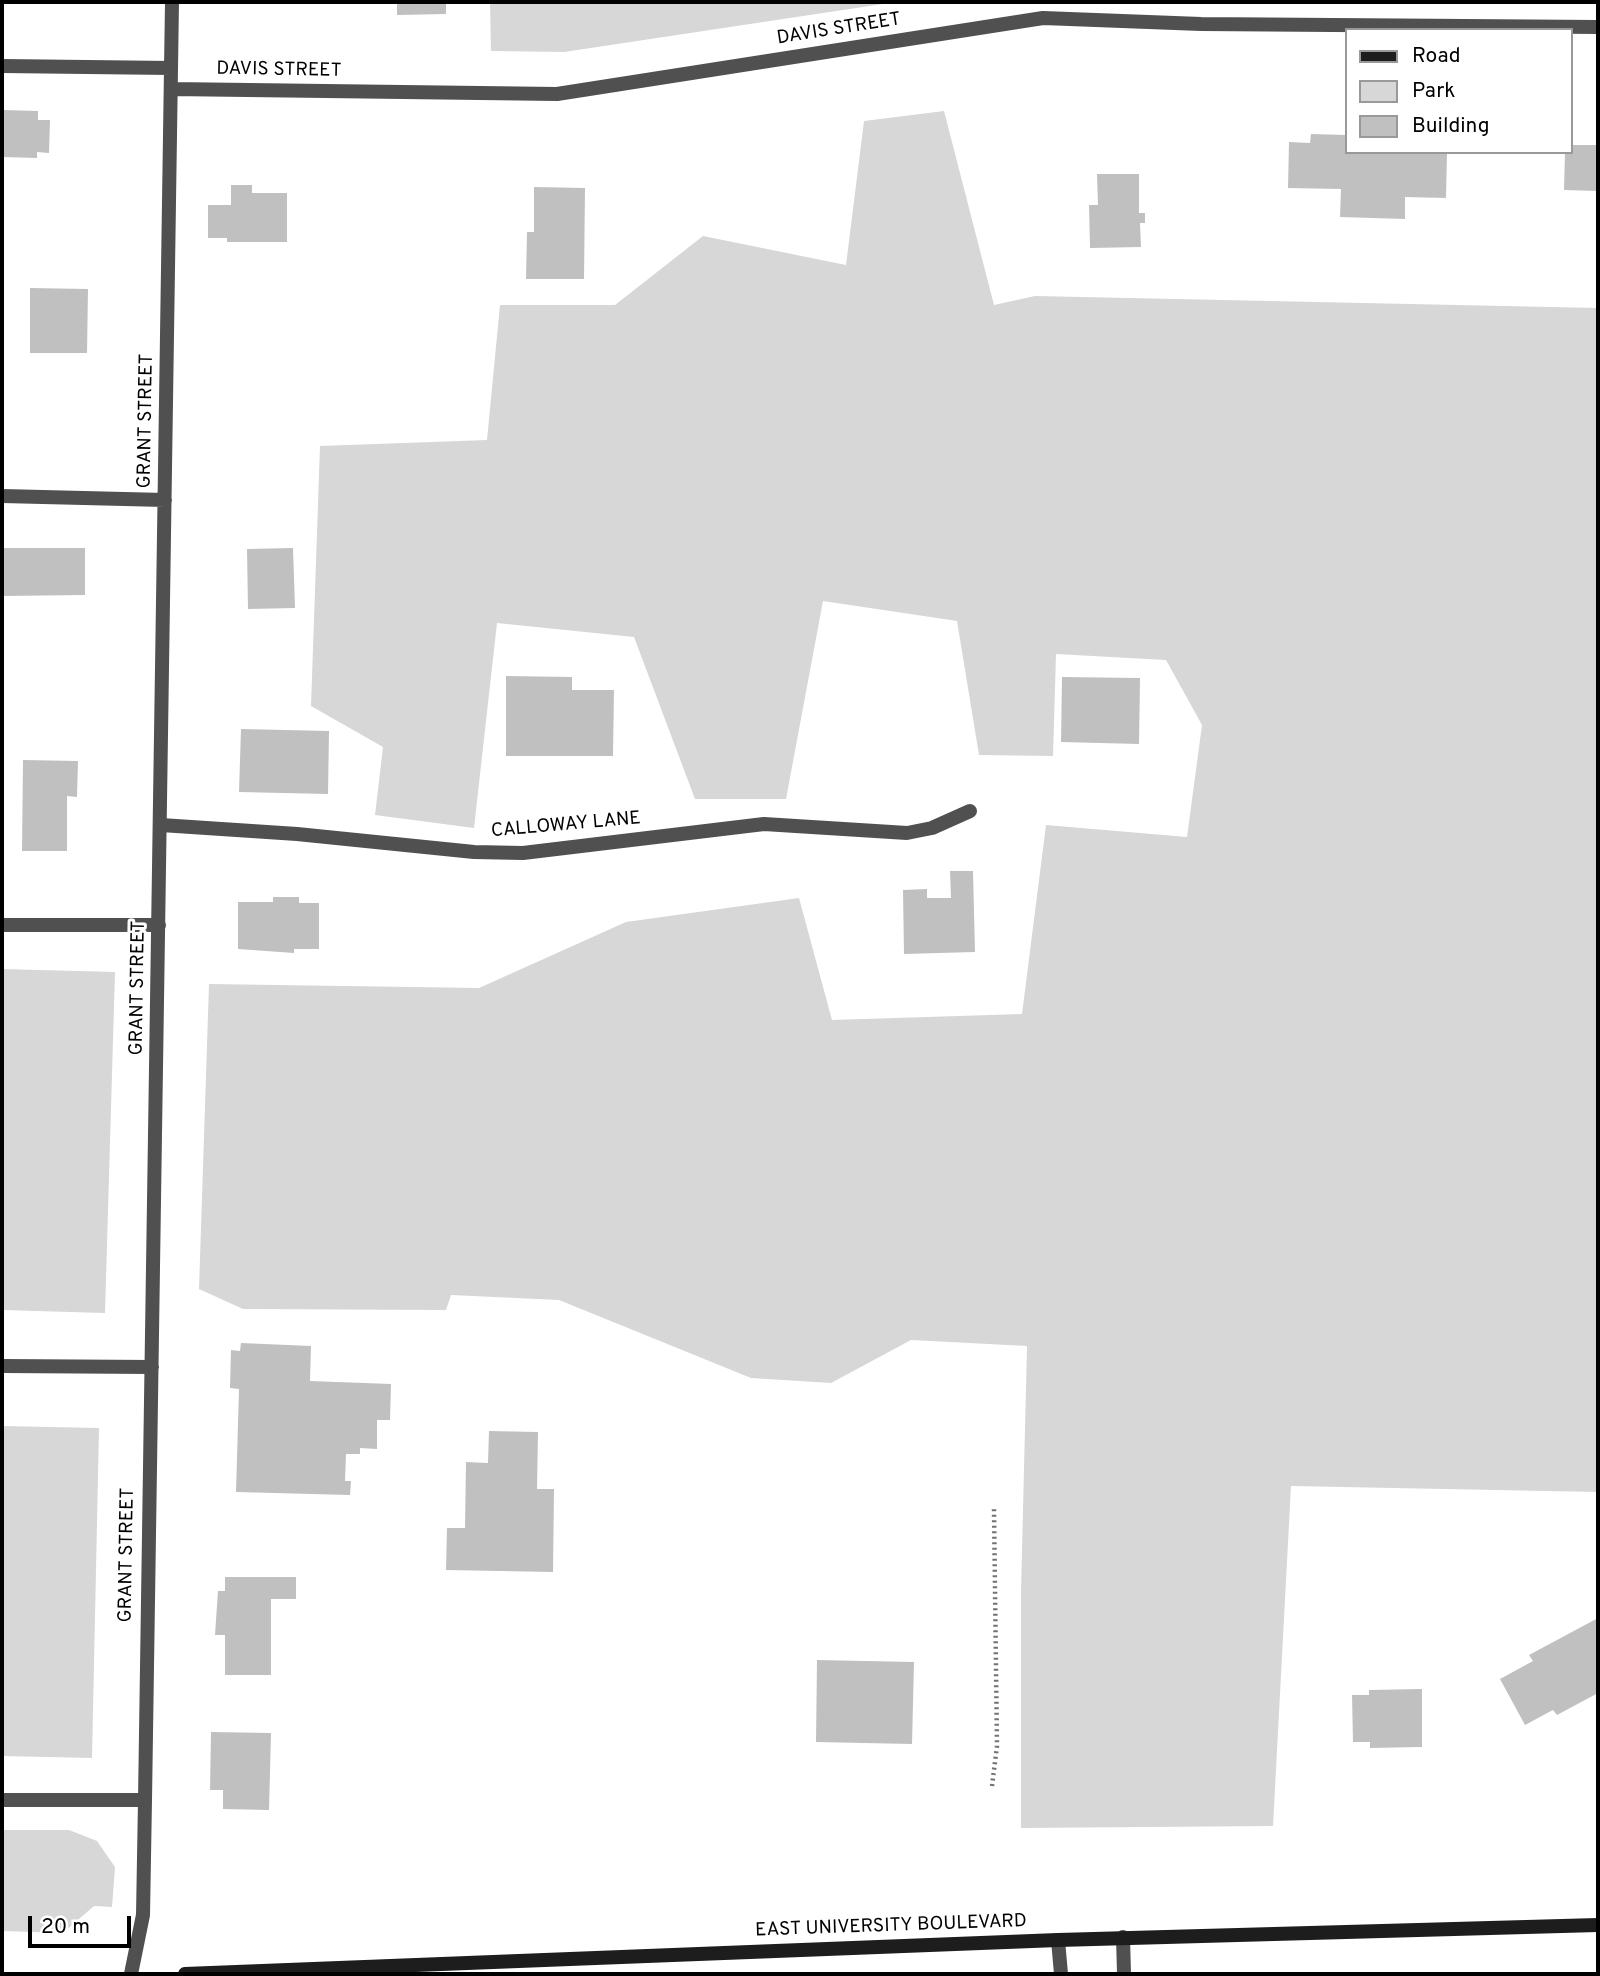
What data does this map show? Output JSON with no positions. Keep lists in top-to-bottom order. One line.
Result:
{"streets":{"street":["DAVIS STREET","GRANT STREET","CALLOWAY LANE","EAST UNIVERSITY BOULEVARD"]},"crossings":[["DAVIS STREET","GRANT STREET"],["GRANT STREET","CALLOWAY LANE"]],"legend":["Road","Park","Building"],"scale_bar":"20 m"}
